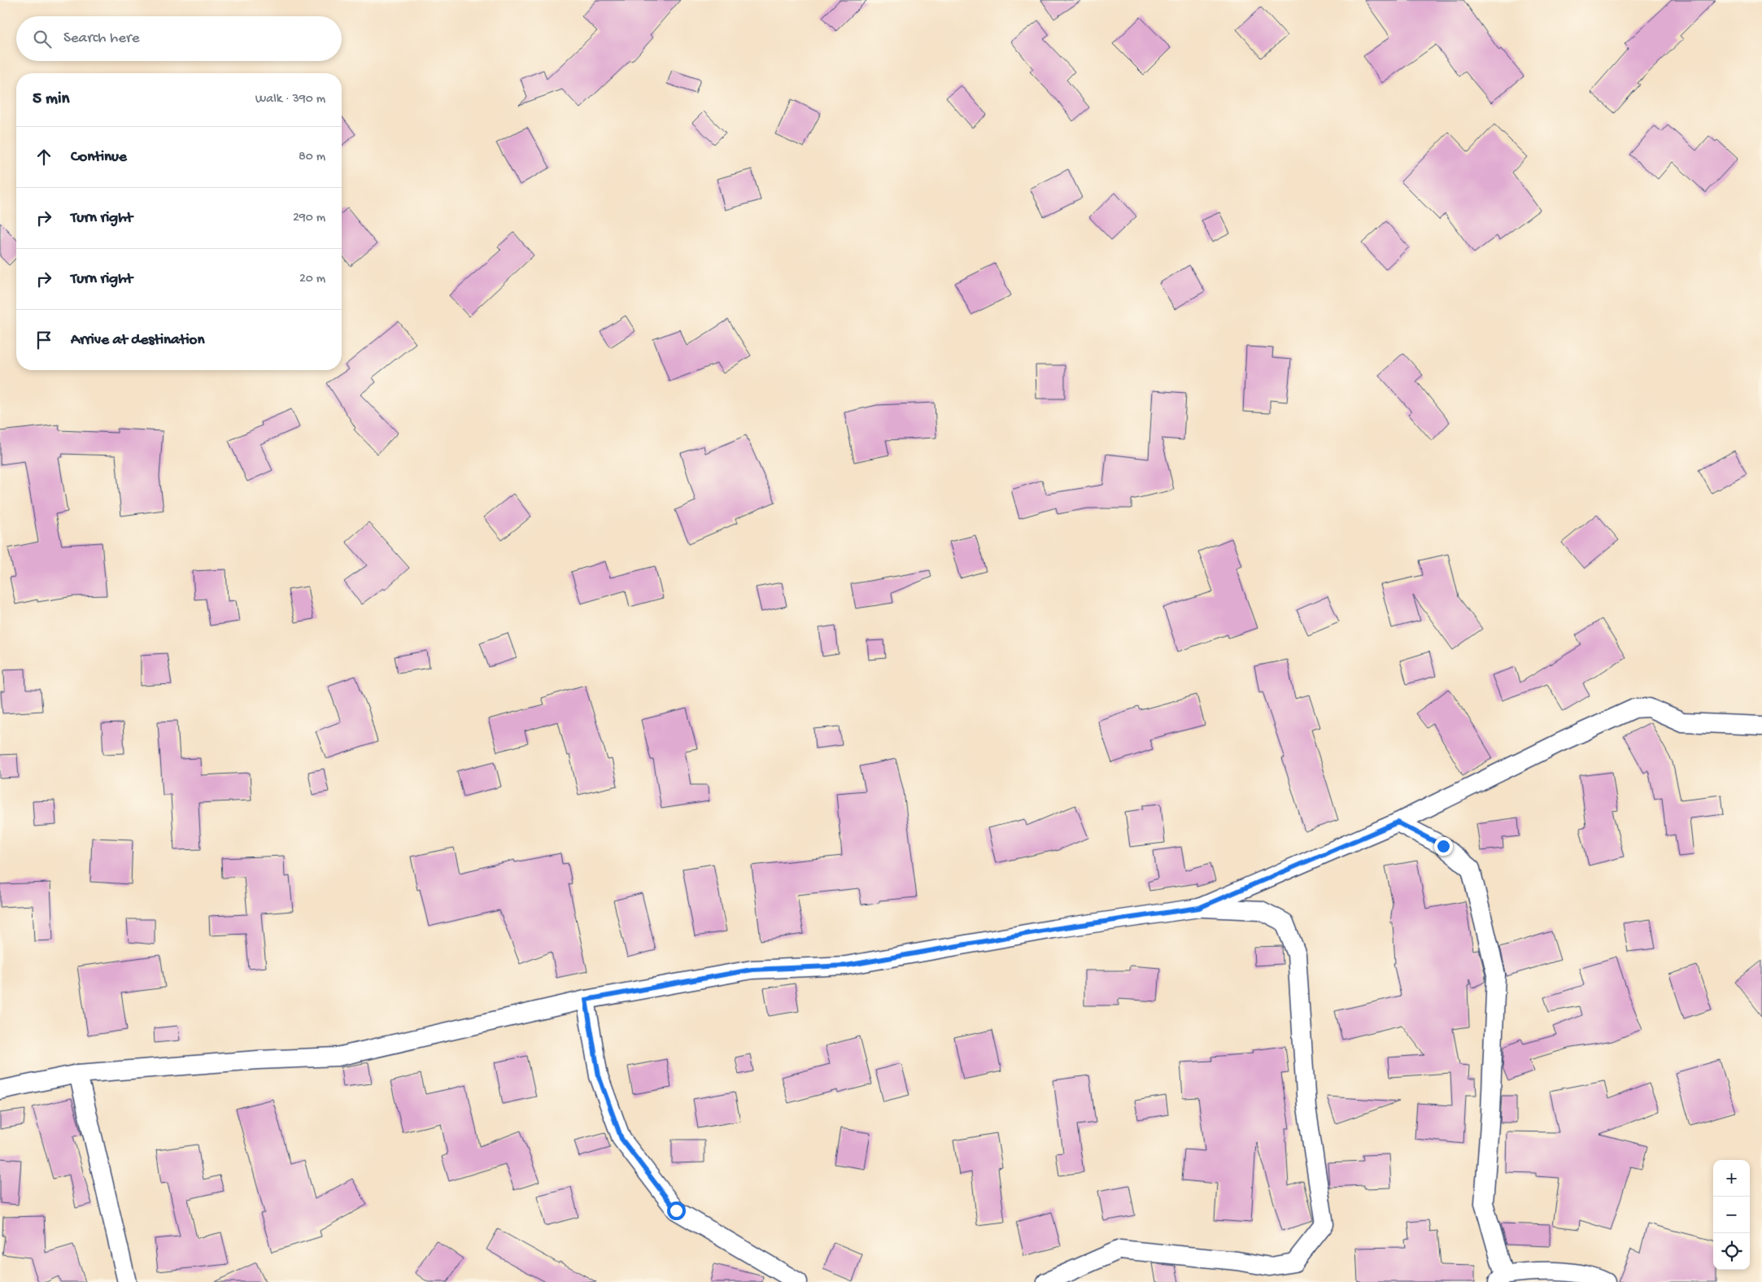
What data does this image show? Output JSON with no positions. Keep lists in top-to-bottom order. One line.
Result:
{"page":{"search":"Search here","heading":["5 min","Walk · 390 m"],"list":[["Continue","80 m"],["Turn right","290 m"],["Turn right","20 m"],"Arrive at destination"],"map_buttons":["+","−"]}}
